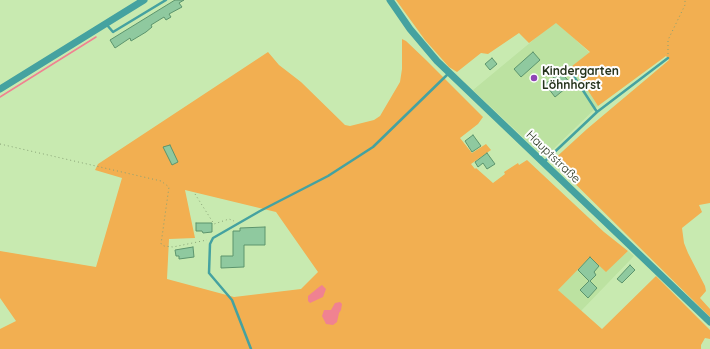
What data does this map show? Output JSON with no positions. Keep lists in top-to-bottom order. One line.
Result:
{"streets":{"street":["Hauptstraße"]},"places":["Kindergarten Löhnhorst"]}
